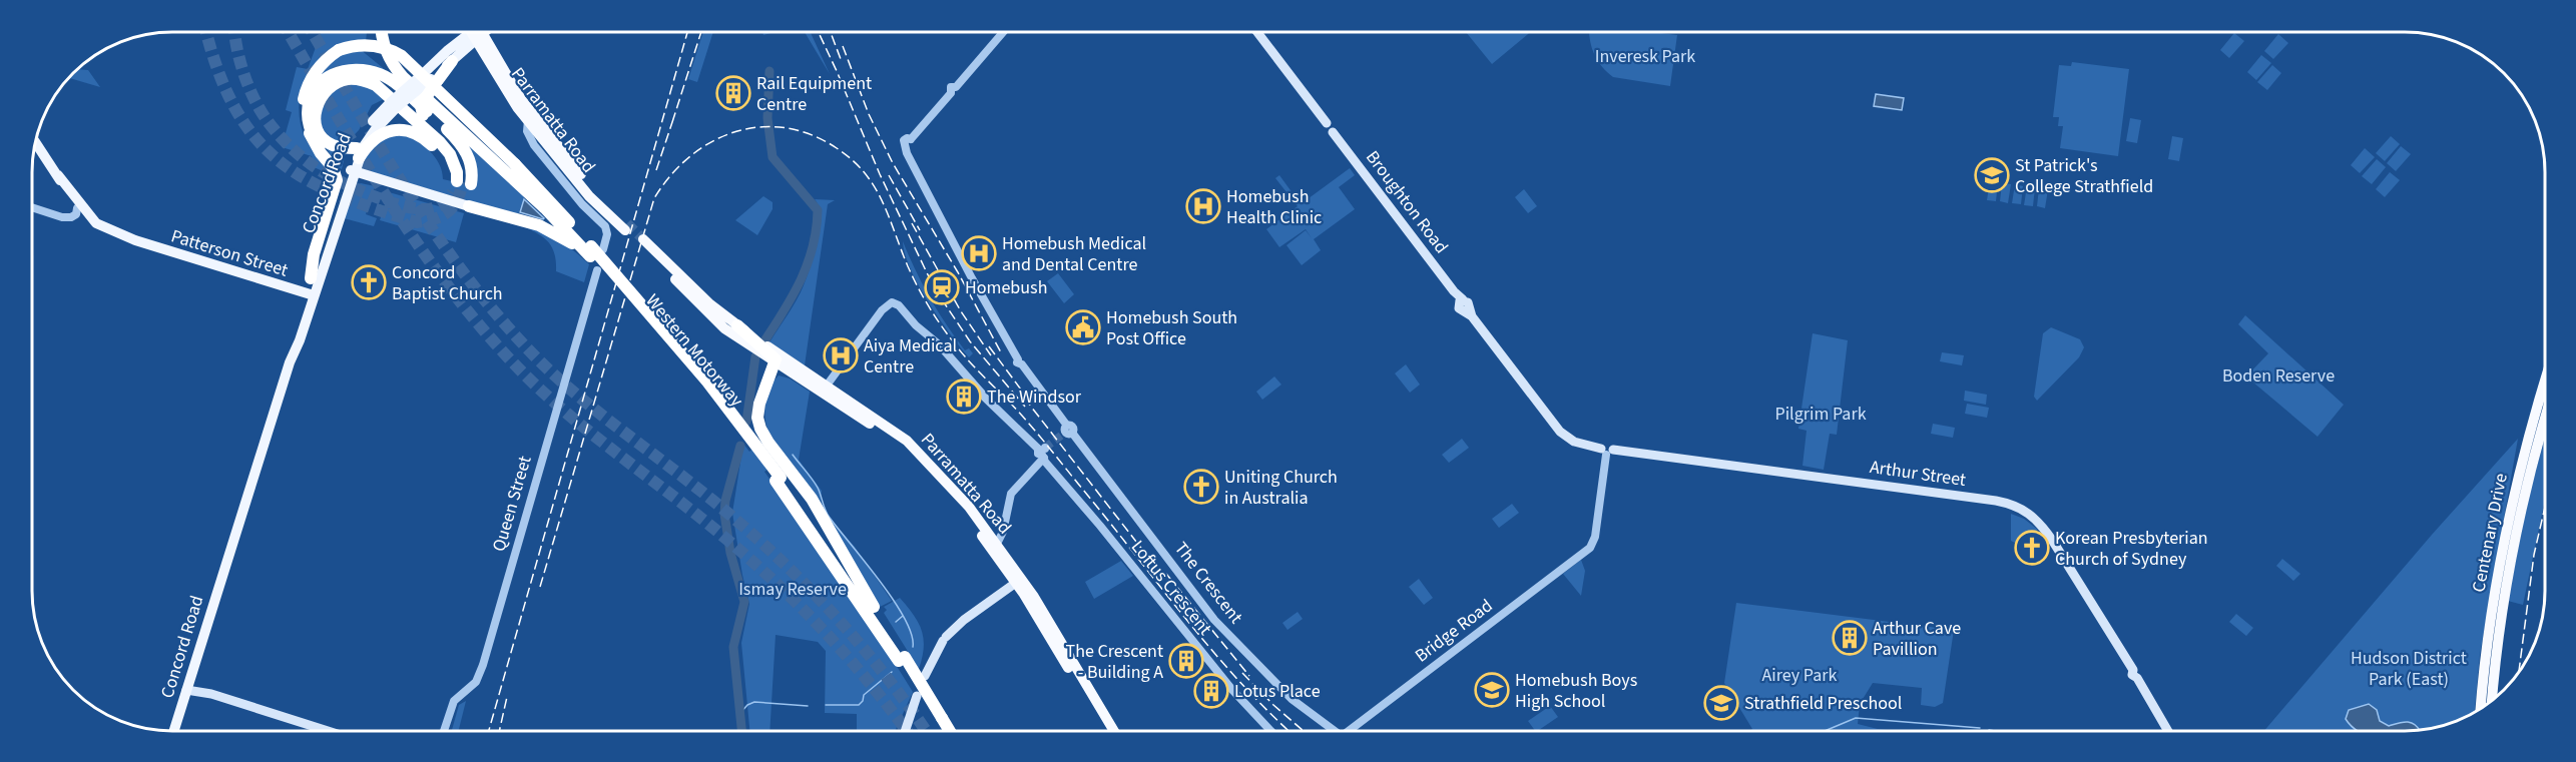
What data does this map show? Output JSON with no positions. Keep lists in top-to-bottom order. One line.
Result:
{"streets":{"highway":["Parramatta Road","Western Motorway","Centenary Drive"],"main road":["Concord Road","Broughton Road","Patterson Street","Arthur Street"],"street":["Queen Street","The Crescent","Loftus Crescent","Bridge Road"]},"crossings":[["Parramatta Road","Loftus Crescent"],["Concord Road","Patterson Street"],["Broughton Road","Arthur Street"],["Broughton Road","Bridge Road"],["Western Motorway","Queen Street"],["Arthur Street","Bridge Road"]],"parks":["Inveresk Park","Boden Reserve","Pilgrim Park","Ismay Reserve","Hudson District Park (East)","Airey Park"],"places":{"building":["Rail Equipment Centre","The Windsor","Arthur Cave Pavillion","The Crescent - Building A","Lotus Place"],"school or university":["St Patrick's College Strathfield","Homebush Boys High School","Strathfield Preschool"],"hospital":["Homebush Health Clinic","Homebush Medical and Dental Centre","Aiya Medical Centre"],"church":["Concord Baptist Church","Uniting Church in Australia","Korean Presbyterian Church of Sydney"],"station":["Homebush"],"public building":["Homebush South Post Office"]}}
